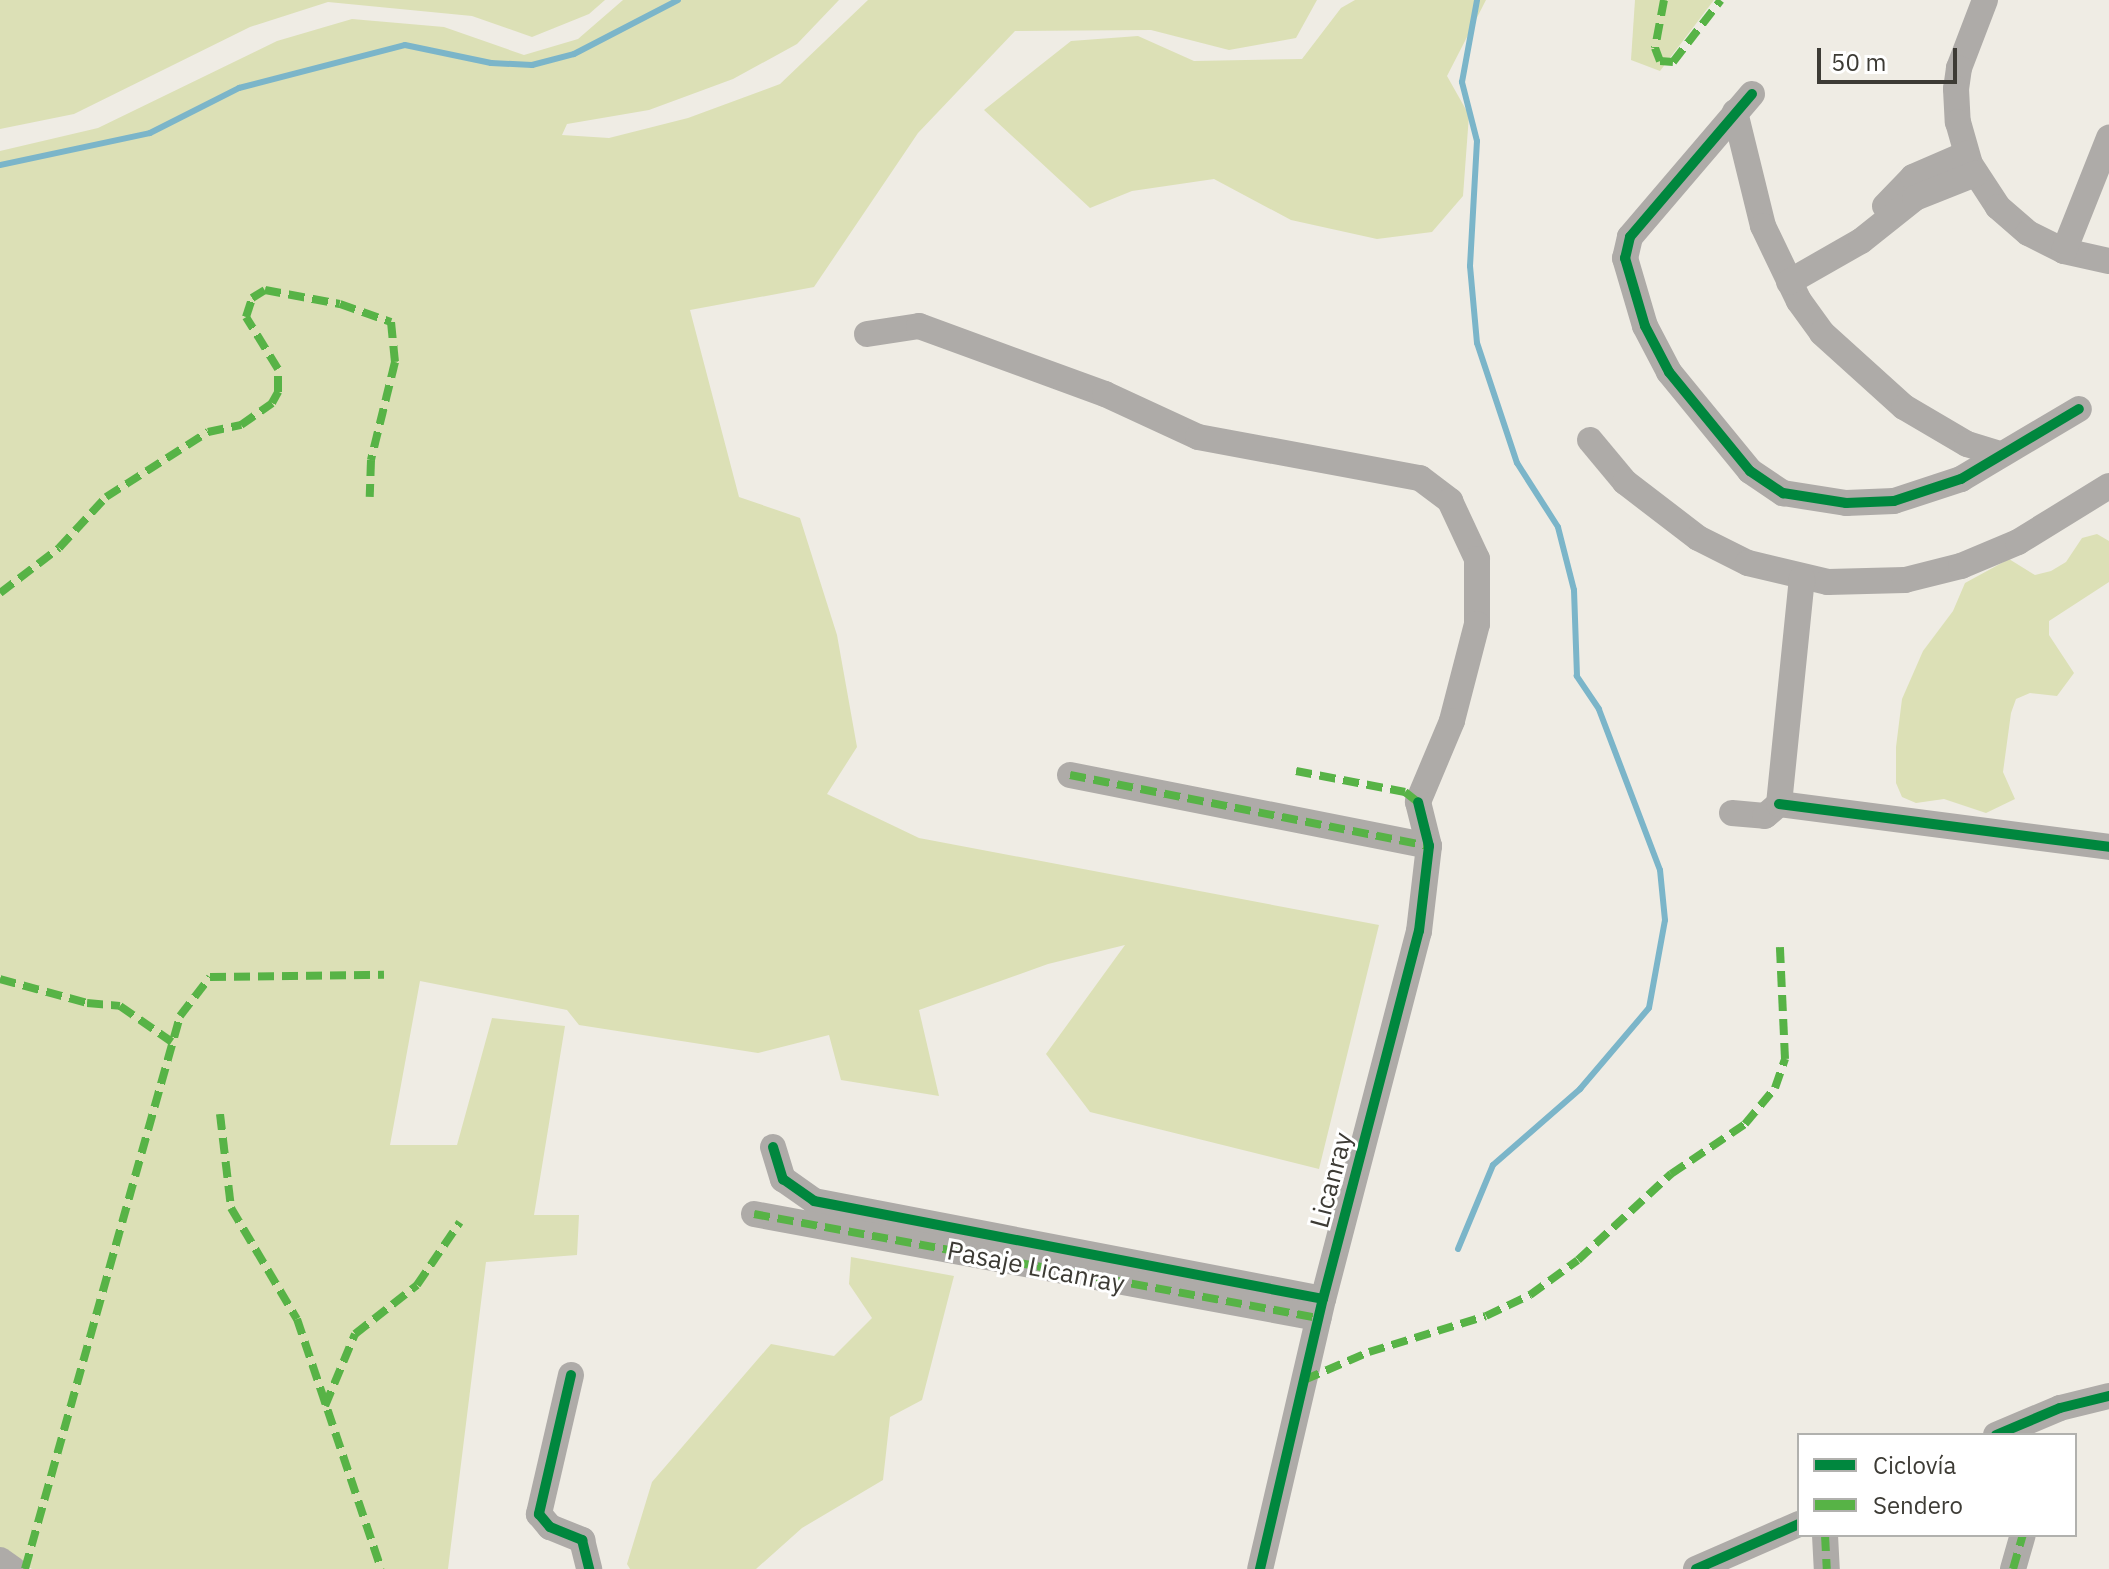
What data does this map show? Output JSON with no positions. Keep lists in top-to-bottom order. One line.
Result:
{"streets":{"street":["Licanray","Pasaje Licanray"]},"crossings":[["Licanray","Pasaje Licanray"]],"legend":["Ciclovía","Sendero"],"scale_bar":"50 m"}
